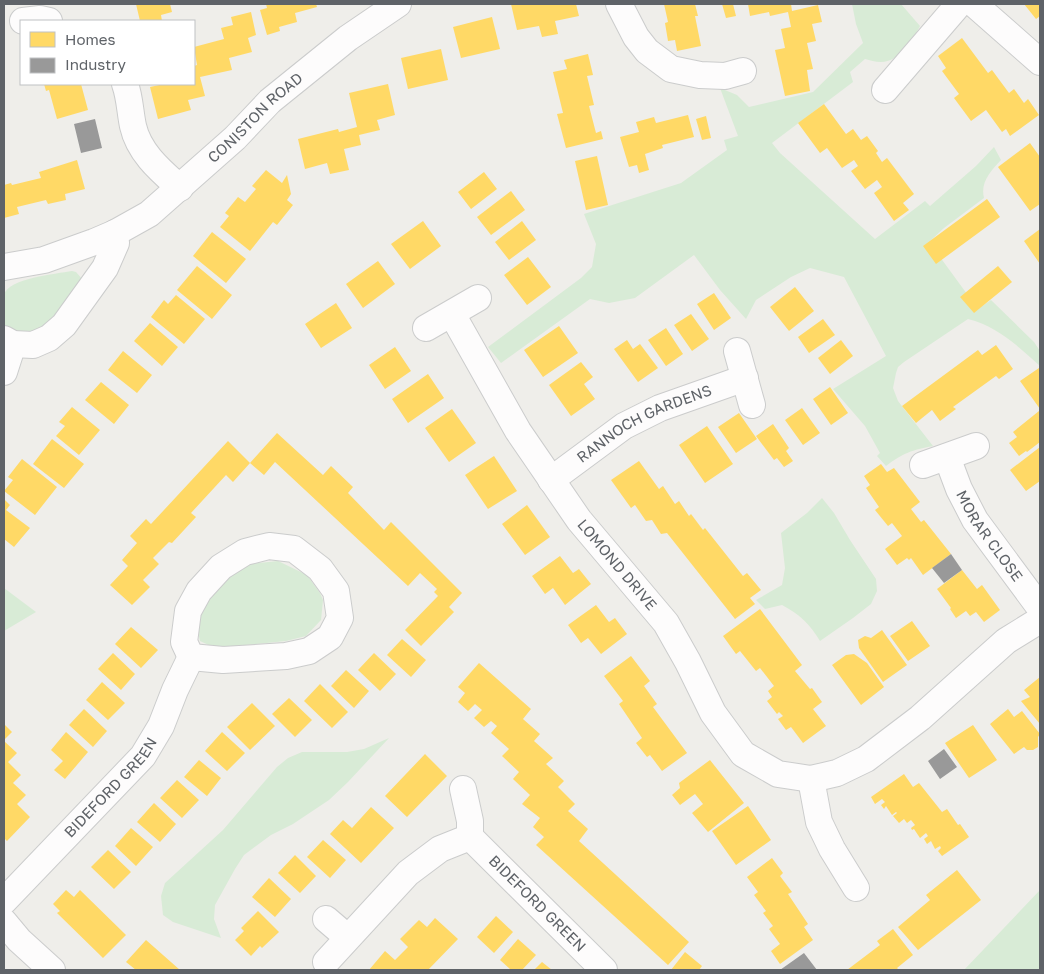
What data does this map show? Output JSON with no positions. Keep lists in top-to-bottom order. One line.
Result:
{"streets":{"street":["CONISTON ROAD","RANNOCH GARDENS","MORAR CLOSE","LOMOND DRIVE","BIDEFORD GREEN"]},"crossings":[["RANNOCH GARDENS","LOMOND DRIVE"]],"legend":["Homes","Industry"]}
